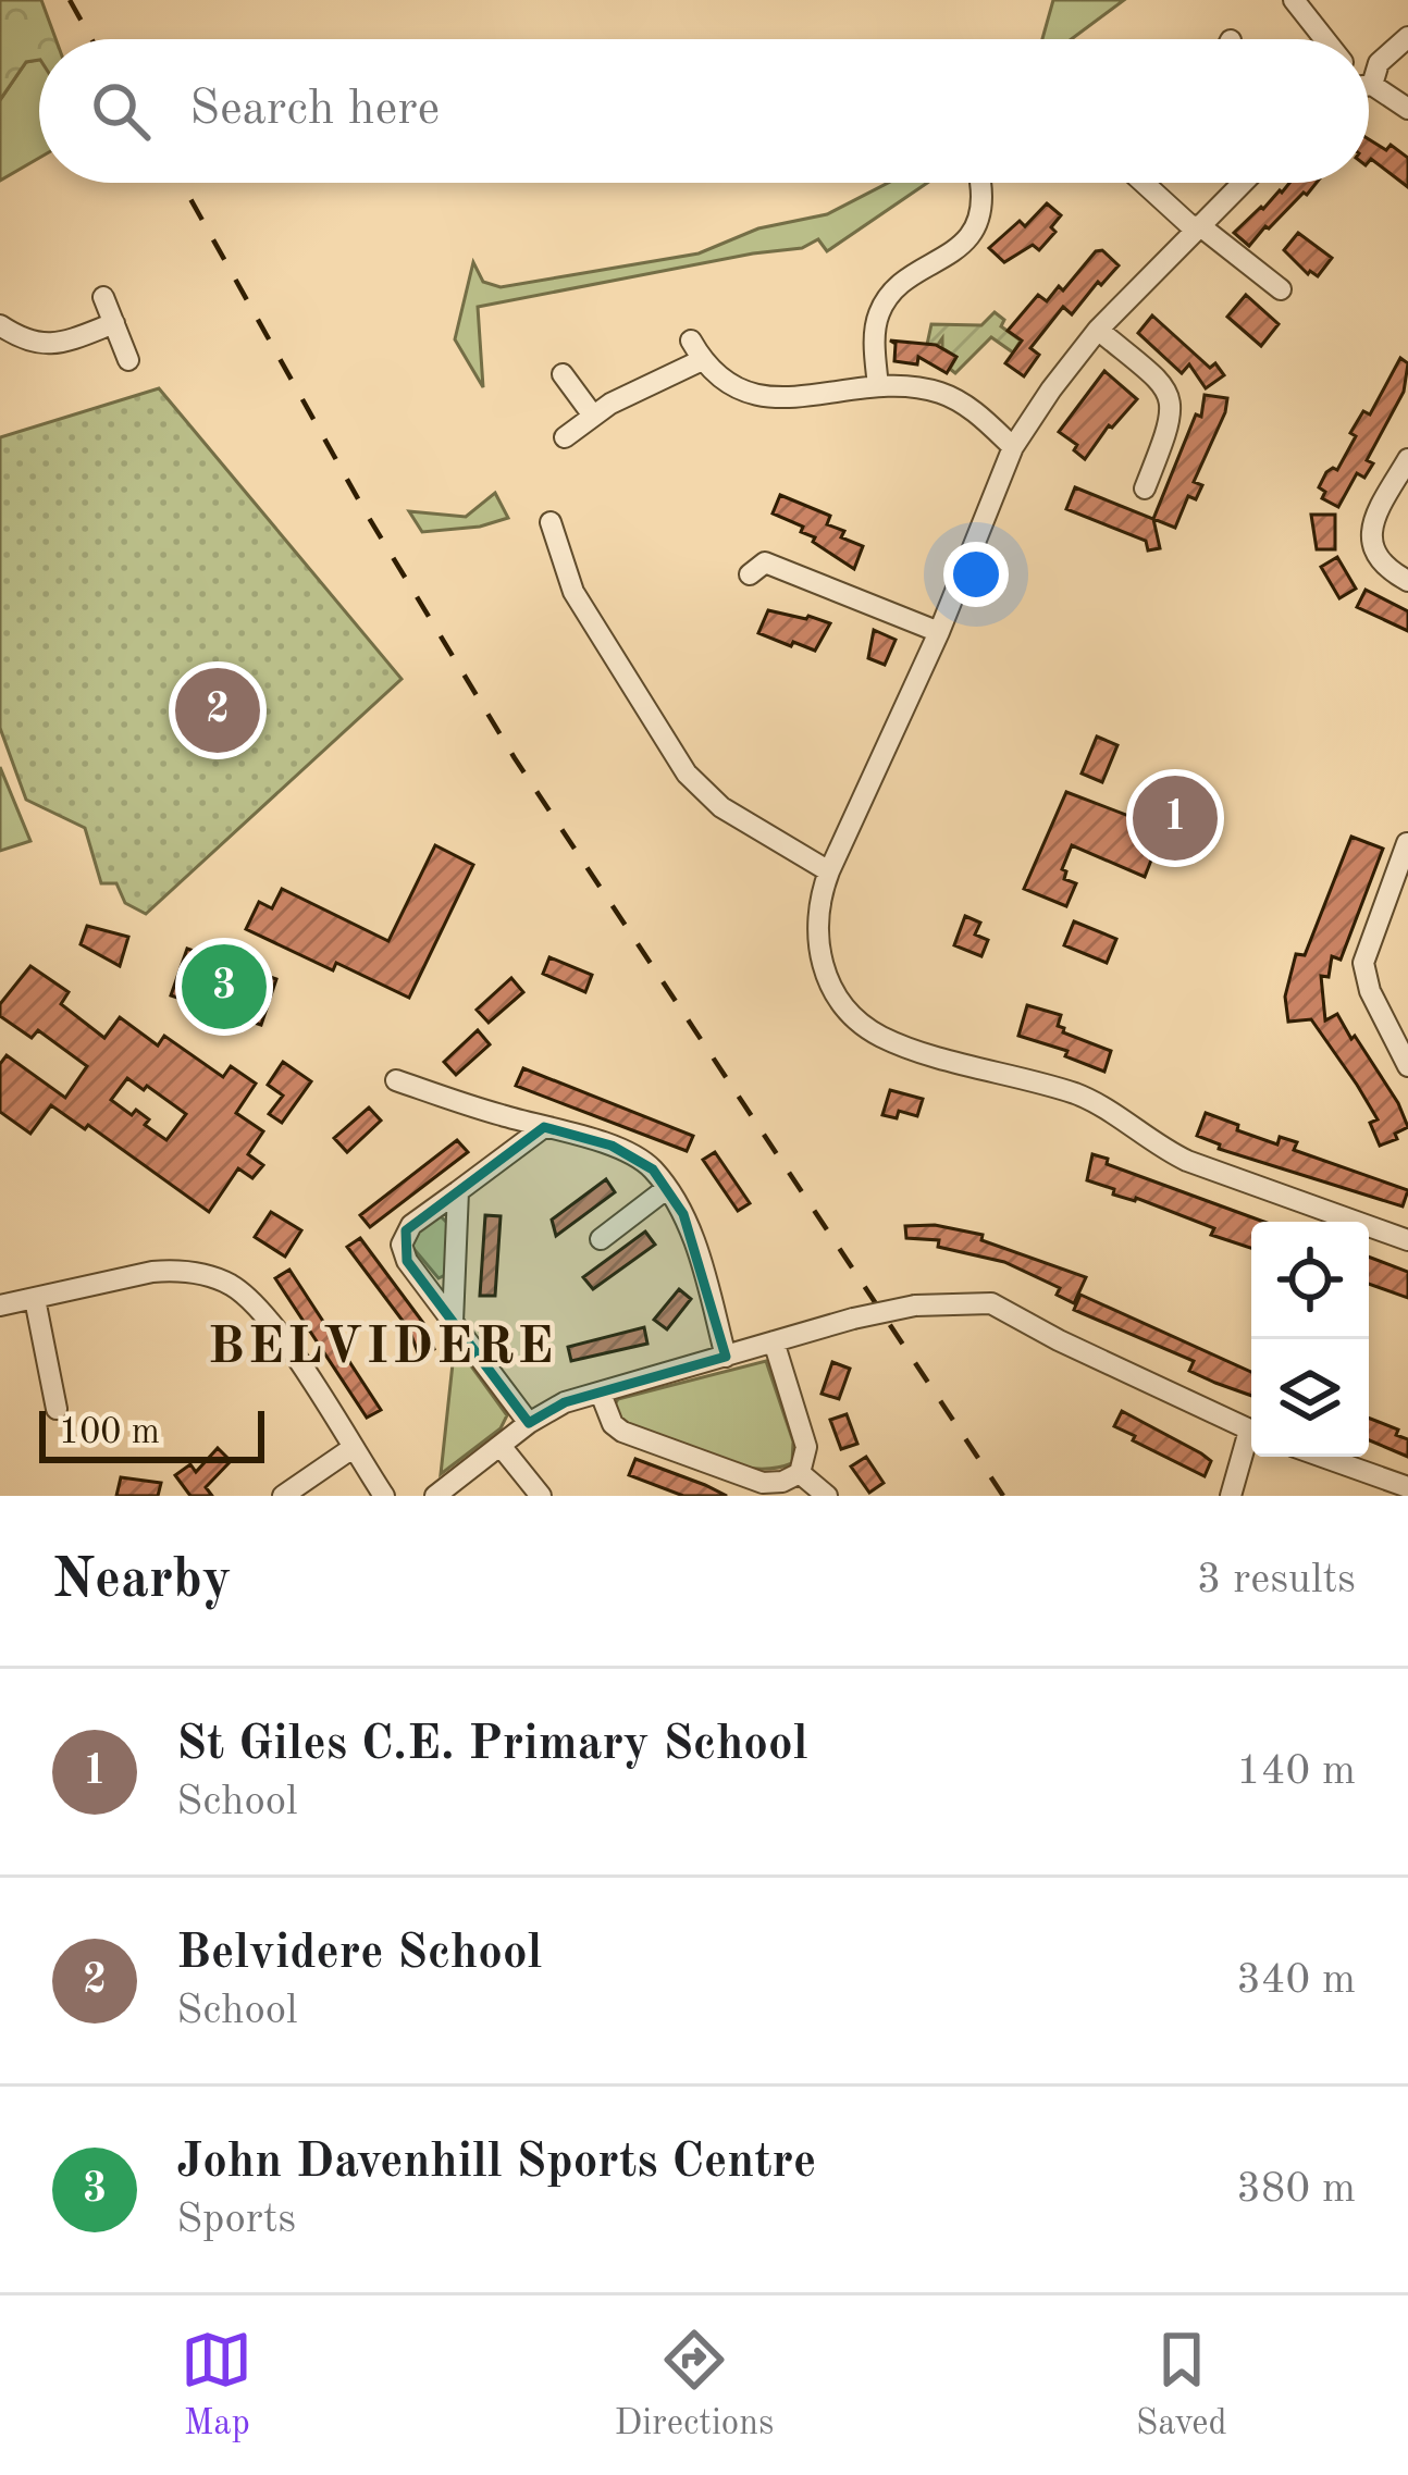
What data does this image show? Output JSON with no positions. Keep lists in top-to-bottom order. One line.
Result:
{"districts":["BELVIDERE"],"scale_bar":"100 m","page":{"search":"Search here","pins":["2","1","3"],"scale":"100 m","heading":["Nearby","3 results"],"list":[{"mark":"1","name":"St Giles C.E. Primary School","note":"School","value":"140 m"},{"mark":"2","name":"Belvidere School","note":"School","value":"340 m"},{"mark":"3","name":"John Davenhill Sports Centre","note":"Sports","value":"380 m"}],"nav":["Map","Directions","Saved"]}}
